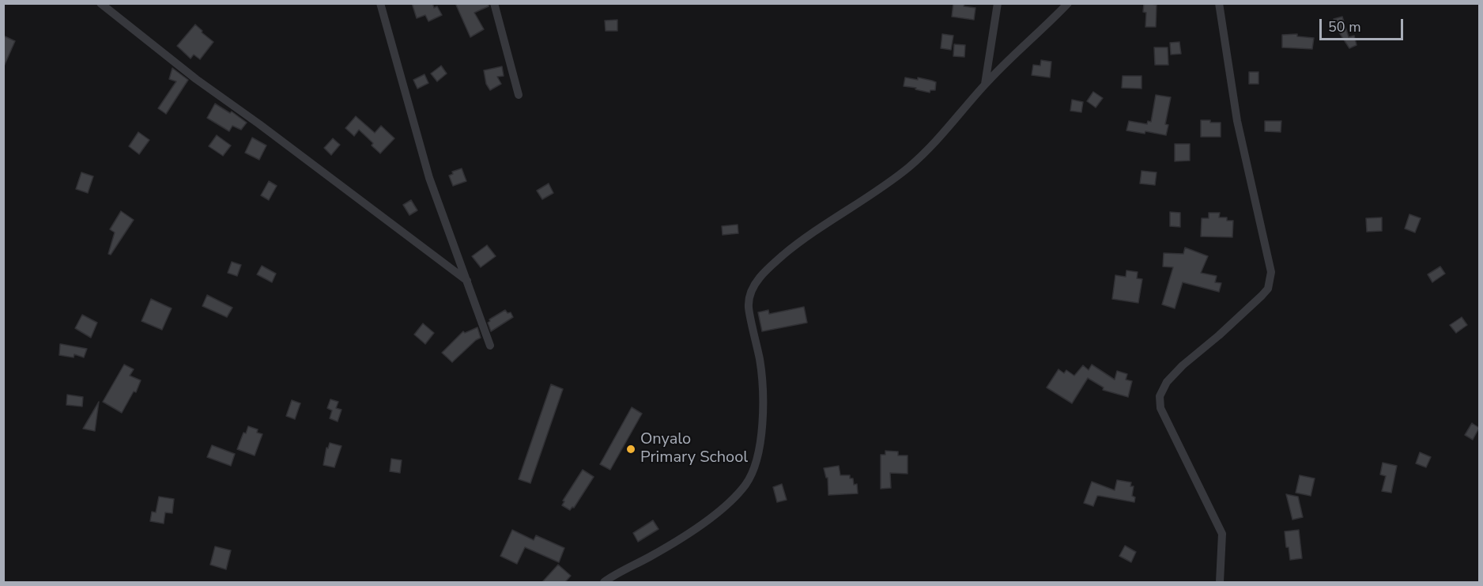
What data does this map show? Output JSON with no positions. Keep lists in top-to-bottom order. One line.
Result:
{"places":["Onyalo Primary School"],"scale_bar":"50 m"}
